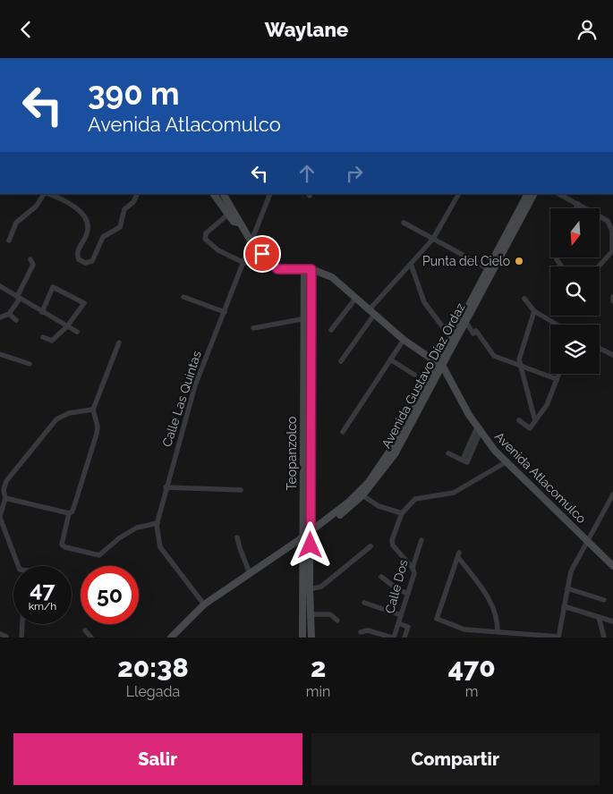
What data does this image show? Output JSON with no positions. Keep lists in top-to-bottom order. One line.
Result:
{"streets":{"main road":["Avenida Gustavo Díaz Ordaz","Teopanzolco","Avenida Atlacomulco"],"street":["Calle Las Quintas","Calle Dos"]},"crossings":[["Avenida Gustavo Díaz Ordaz","Calle Las Quintas"],["Avenida Gustavo Díaz Ordaz","Teopanzolco"],["Avenida Gustavo Díaz Ordaz","Avenida Atlacomulco"],["Calle Las Quintas","Avenida Atlacomulco"],["Teopanzolco","Avenida Atlacomulco"]],"places":["Punta del Cielo"],"north":"bottom","page":{"header":"Waylane","turn":["390 m","Avenida Atlacomulco"],"speed":"47 km/h","limit":"50","eta":["20:38","Llegada","2","min","470","m"],"buttons":["Salir","Compartir"]}}
